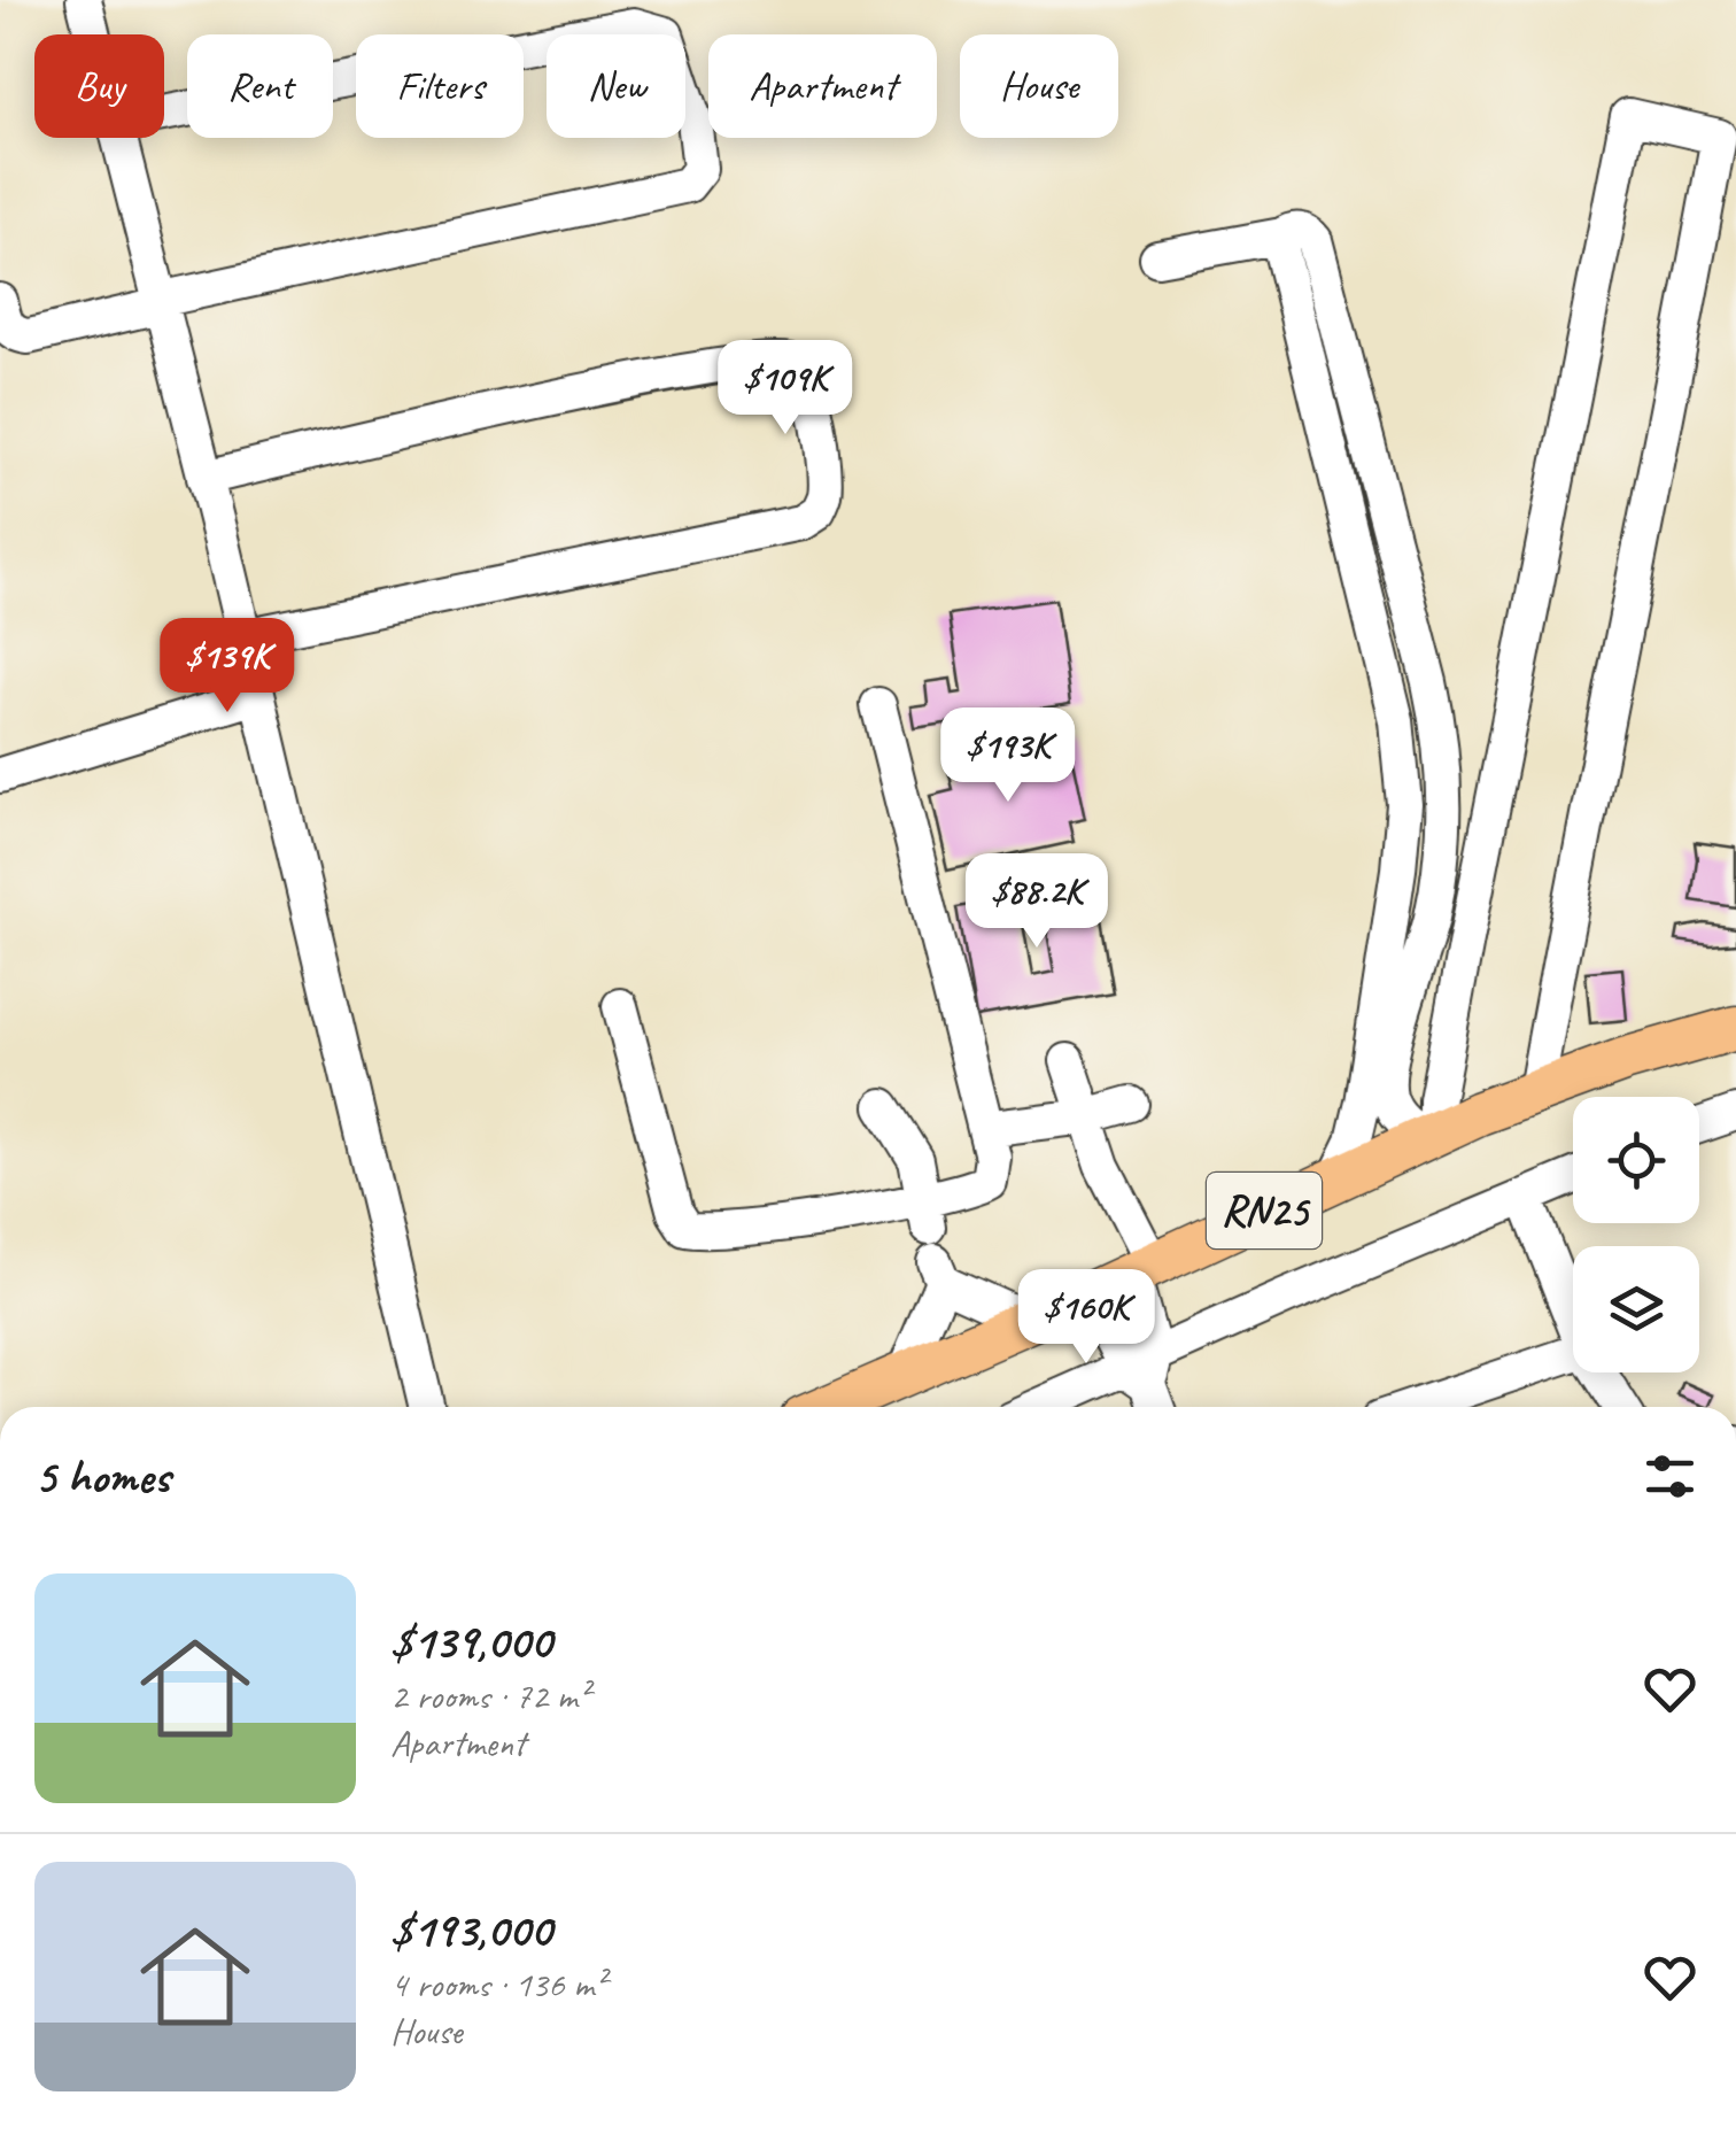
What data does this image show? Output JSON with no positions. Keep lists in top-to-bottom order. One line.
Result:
{"streets":{"main road":["RN25"]},"page":{"chip":["Buy","Rent","Filters","New","Apartment","House"],"price":["$109K","$139K","$193K","$88.2K","$160K"],"heading":"5 homes","list":[{"name":"$139,000","note":"2 rooms · 72 m² · Apartment"},{"name":"$193,000","note":"4 rooms · 136 m² · House"}]}}
